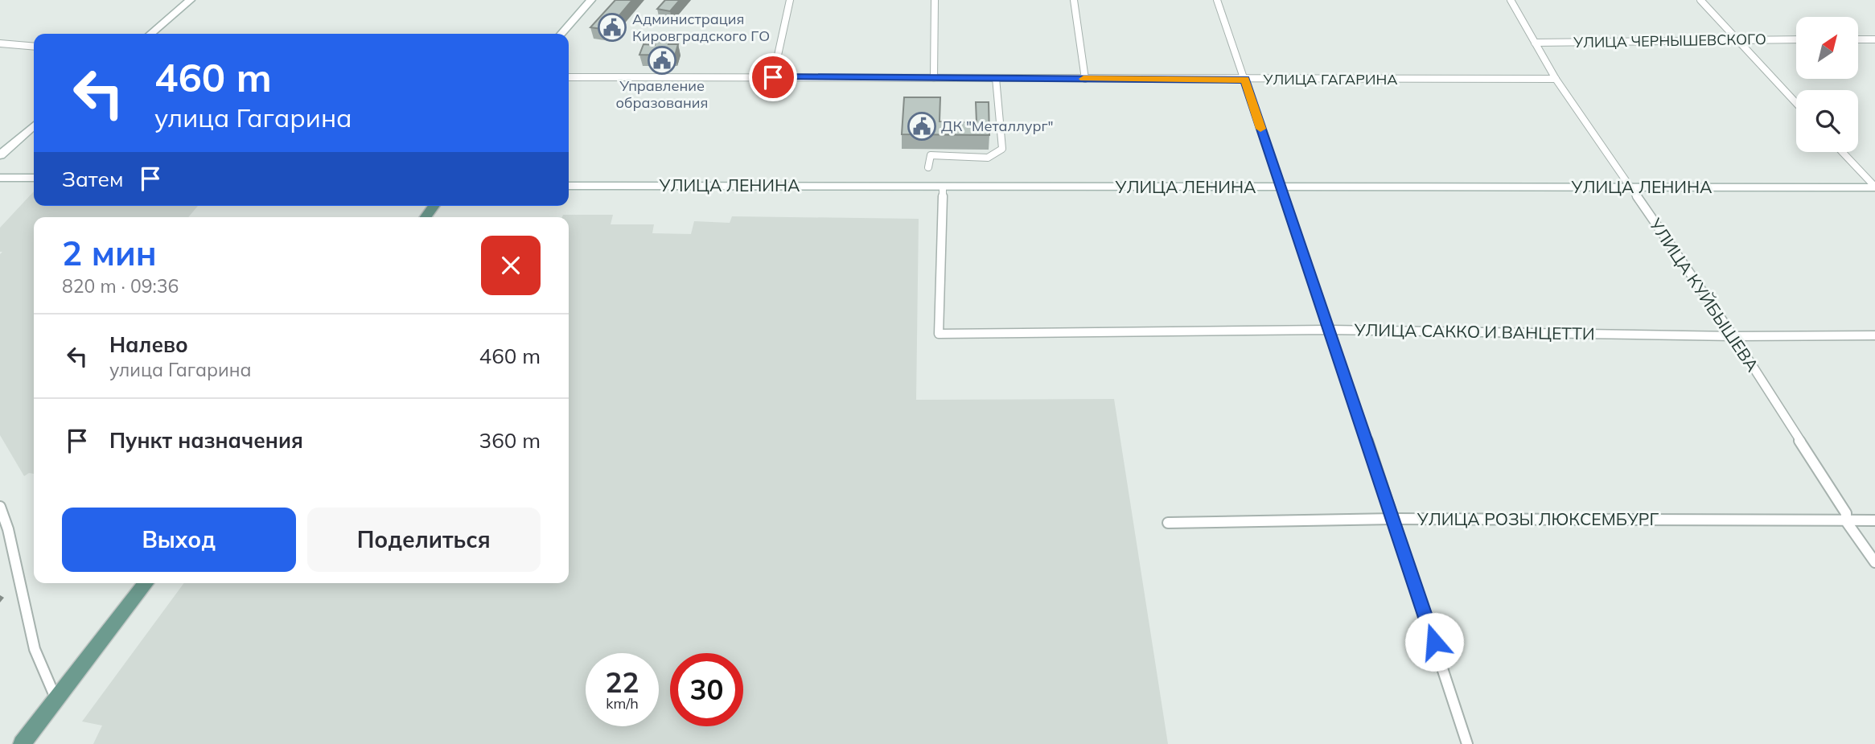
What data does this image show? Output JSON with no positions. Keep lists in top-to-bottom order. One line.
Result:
{"streets":{"main road":["УЛИЦА ЛЕНИНА"],"street":["УЛИЦА ЧЕРНЫШЕВСКОГО","УЛИЦА ГАГАРИНА","УЛИЦА КУЙБЫШЕВА","УЛИЦА САККО И ВАНЦЕТТИ","УЛИЦА РОЗЫ ЛЮКСЕМБУРГ"]},"crossings":[["УЛИЦА ЧЕРНЫШЕВСКОГО","УЛИЦА КУЙБЫШЕВА"],["УЛИЦА ГАГАРИНА","УЛИЦА КУЙБЫШЕВА"],["УЛИЦА ЛЕНИНА","УЛИЦА КУЙБЫШЕВА"],["УЛИЦА ЛЕНИНА","УЛИЦА САККО И ВАНЦЕТТИ"],["УЛИЦА КУЙБЫШЕВА","УЛИЦА САККО И ВАНЦЕТТИ"],["УЛИЦА КУЙБЫШЕВА","УЛИЦА РОЗЫ ЛЮКСЕМБУРГ"]],"places":{"public building":["Администрация Кировградского ГО","Управление образования","ДК \"Металлург\""]},"north":"top right","page":{"turn":["460 m","улица Гагарина"],"then":"Затем","heading":["2 мин","820 m · 09:36"],"list":[{"name":"Налево","note":"улица Гагарина","value":"460 m"},{"name":"Пункт назначения","value":"360 m"}],"buttons":["Выход","Поделиться"],"speed":"22 km/h","limit":"30"}}
